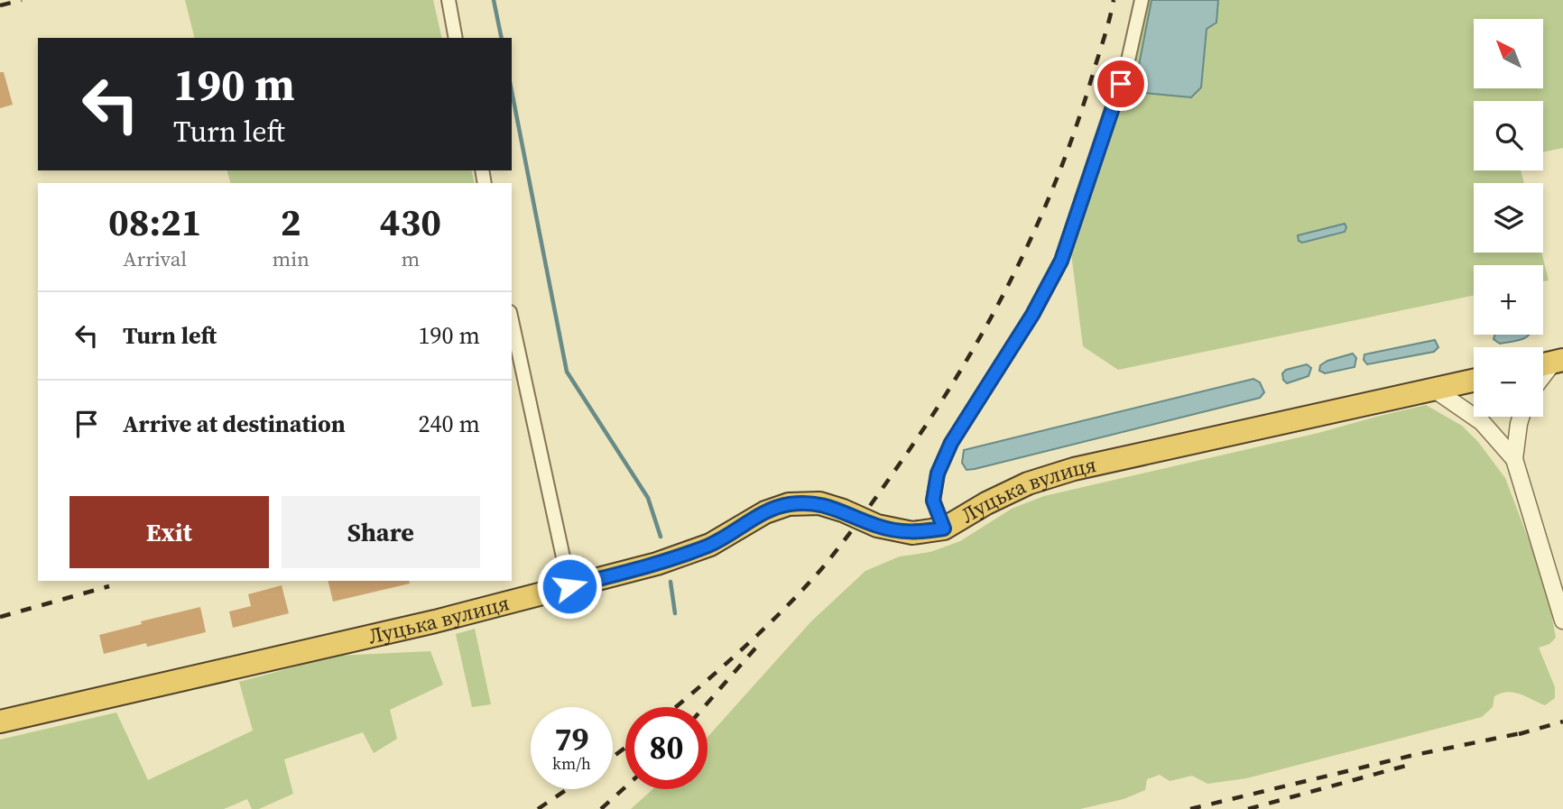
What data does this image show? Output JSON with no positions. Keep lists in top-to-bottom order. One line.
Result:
{"streets":{"highway":["Луцька вулиця"]},"north":"top left","page":{"map_buttons":["+","−"],"turn":["190 m","Turn left"],"eta":["08:21","Arrival","2","min","430","m"],"list":[{"name":"Turn left","value":"190 m"},{"name":"Arrive at destination","value":"240 m"}],"buttons":["Exit","Share"],"speed":"79 km/h","limit":"80"}}
